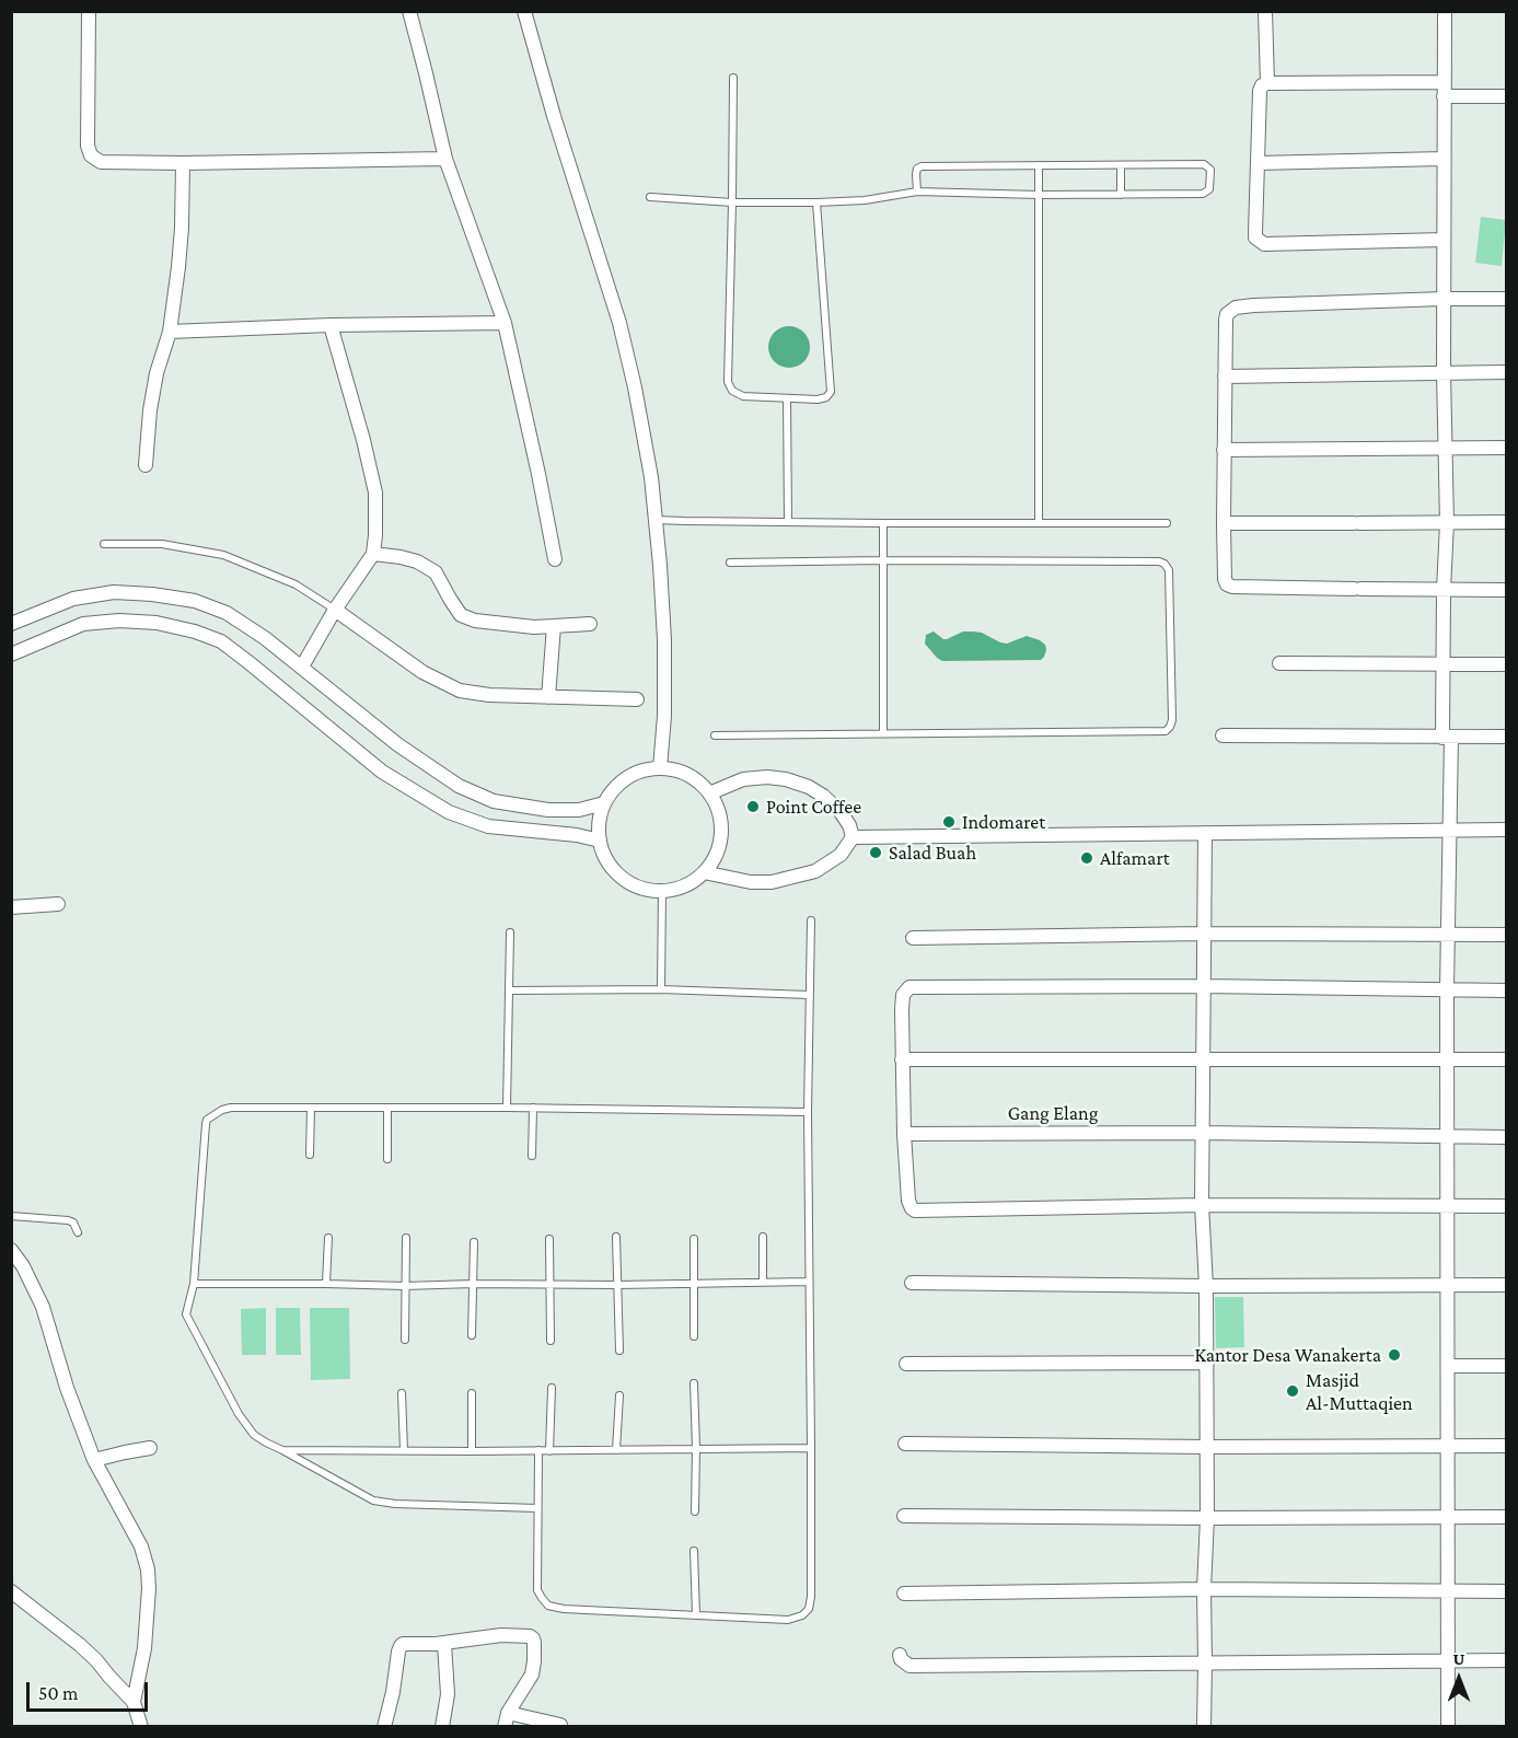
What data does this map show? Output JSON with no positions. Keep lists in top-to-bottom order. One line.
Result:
{"streets":{"street":["Gang Elang"]},"places":["Point Coffee","Indomaret","Salad Buah","Alfamart","Kantor Desa Wanakerta","Masjid Al-Muttaqien"],"scale_bar":"50 m","north":"top"}
